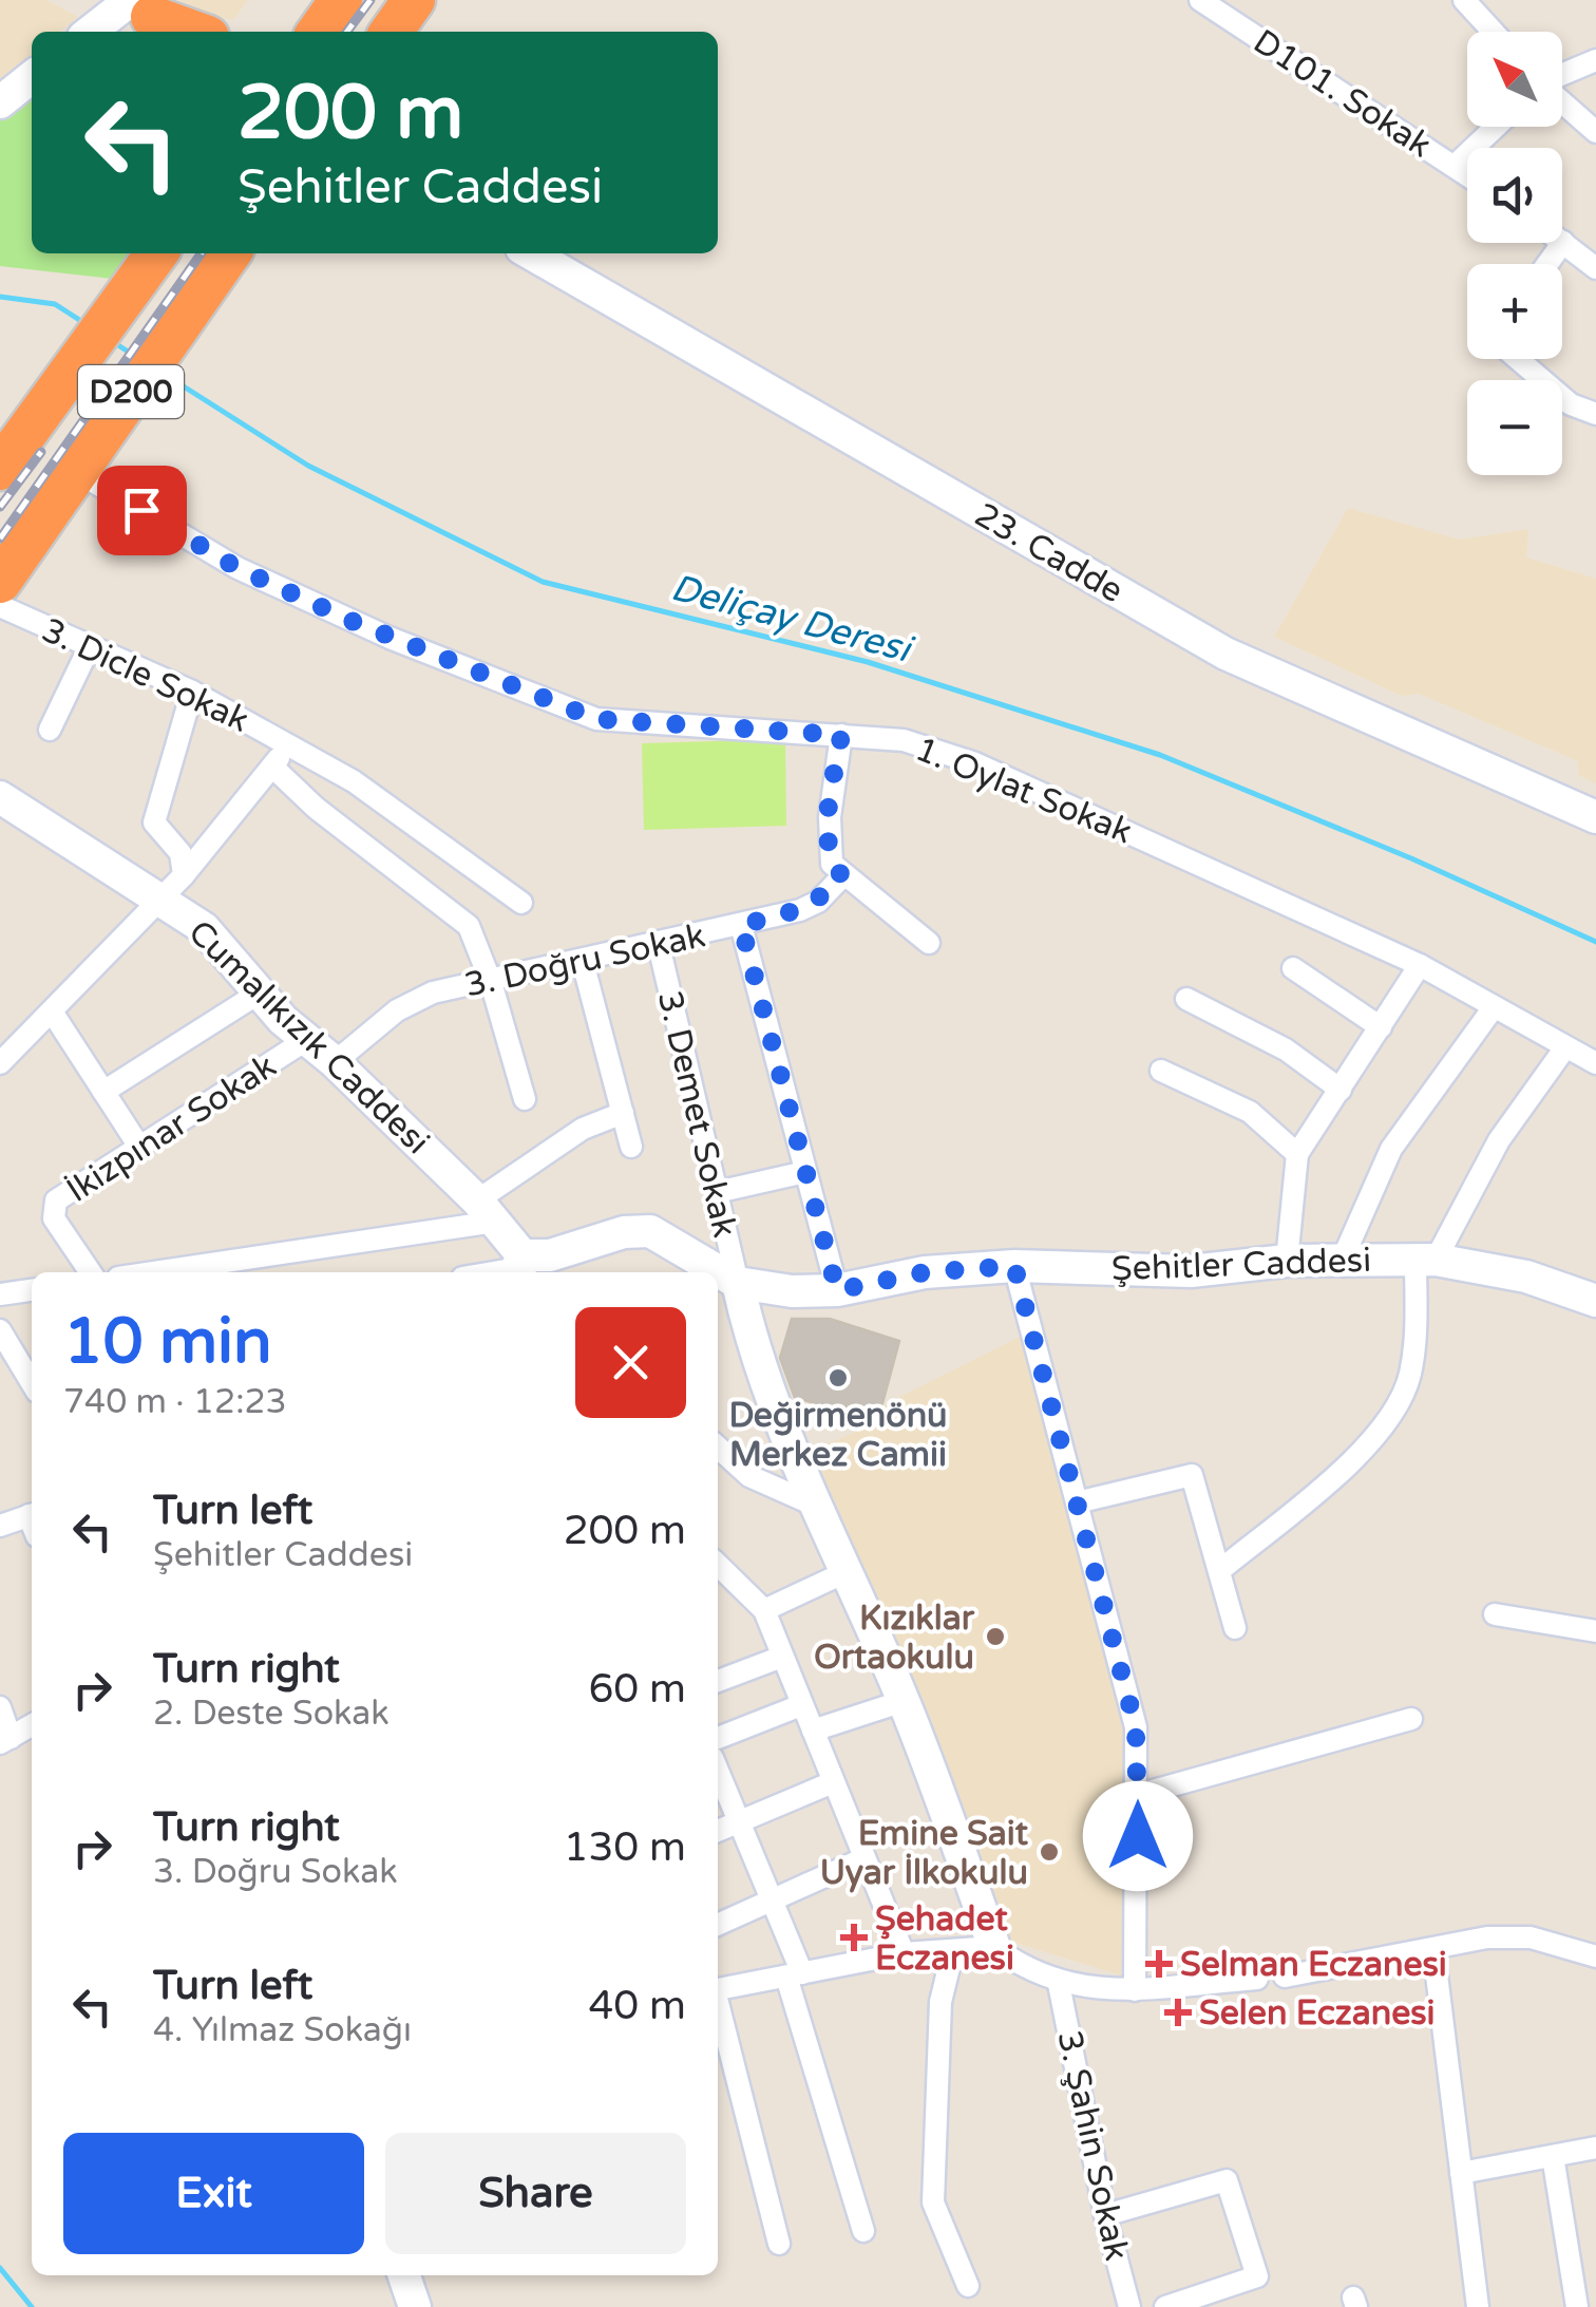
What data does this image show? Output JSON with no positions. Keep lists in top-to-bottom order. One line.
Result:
{"streets":{"highway":["D200"],"street":["D101. Sokak","23. Cadde","3. Dicle Sokak","1. Oylat Sokak","3. Doğru Sokak","Cumalıkızık Caddesi","3. Demet Sokak","İkizpınar Sokak","Şehitler Caddesi","3. Şahin Sokak"]},"crossings":[["D200","1. Oylat Sokak"],["3. Dicle Sokak","Cumalıkızık Caddesi"],["3. Doğru Sokak","Cumalıkızık Caddesi"],["3. Doğru Sokak","3. Demet Sokak"],["Cumalıkızık Caddesi","İkizpınar Sokak"],["Cumalıkızık Caddesi","Şehitler Caddesi"],["3. Demet Sokak","Şehitler Caddesi"]],"water":["Deliçay Deresi"],"places":{"other":["Değirmenönü Merkez Camii","Kızıklar Ortaokulu","Emine Sait Uyar İlkokulu"],"health":["Şehadet Eczanesi","Selman Eczanesi","Selen Eczanesi"]},"north":"top left","page":{"map_buttons":["+","−"],"turn":["200 m","Şehitler Caddesi"],"heading":["10 min","740 m · 12:23"],"list":[{"name":"Turn left","note":"Şehitler Caddesi","value":"200 m"},{"name":"Turn right","note":"2. Deste Sokak","value":"60 m"},{"name":"Turn right","note":"3. Doğru Sokak","value":"130 m"},{"name":"Turn left","note":"4. Yılmaz Sokağı","value":"40 m"}],"buttons":["Exit","Share"]}}
